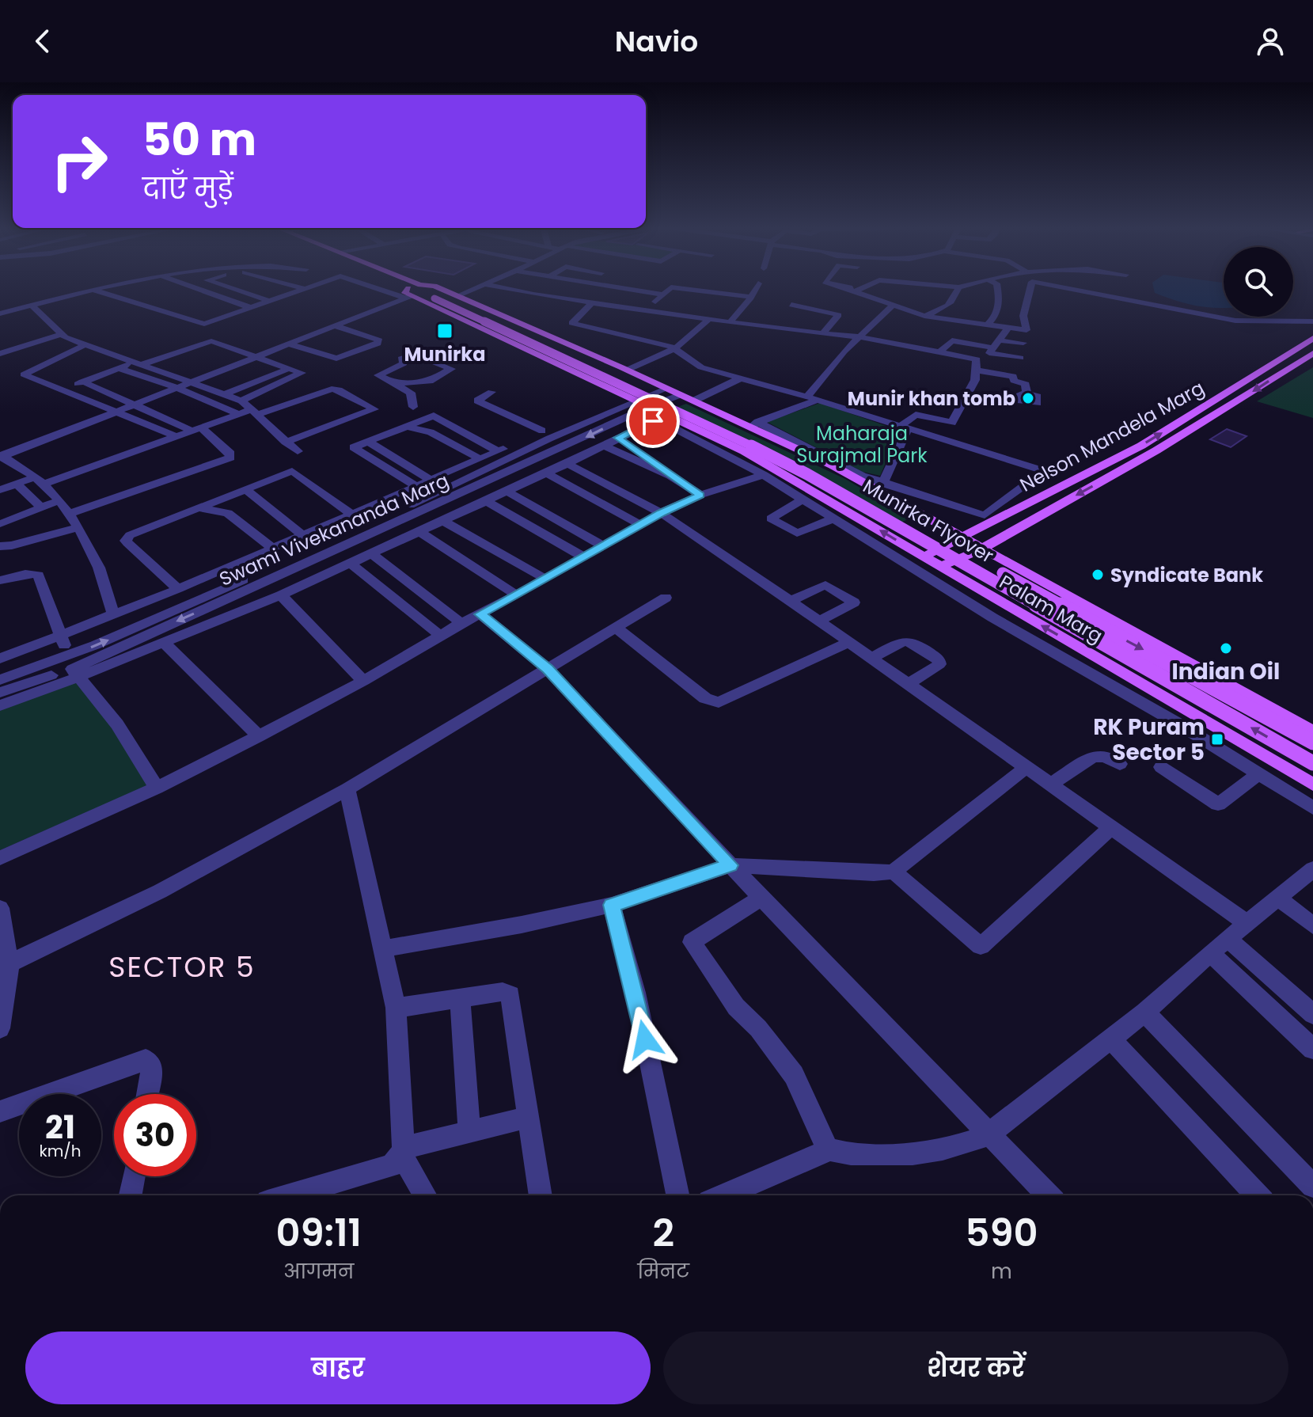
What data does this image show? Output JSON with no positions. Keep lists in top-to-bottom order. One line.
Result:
{"streets":{"main road":["Nelson Mandela Marg","Munirka Flyover","Palam Marg"],"street":["Swami Vivekananda Marg"]},"crossings":[["Nelson Mandela Marg","Palam Marg"],["Munirka Flyover","Palam Marg"],["Swami Vivekananda Marg","Palam Marg"]],"districts":["SECTOR 5"],"parks":["Maharaja Surajmal Park"],"places":{"transit":["Munirka","RK Puram Sector 5"],"other":["Munir khan tomb","Syndicate Bank","Indian Oil"]},"page":{"header":"Navio","turn":["50 m","दाएँ मुड़ें"],"speed":"21 km/h","limit":"30","eta":["09:11","आगमन","2","मिनट","590","m"],"buttons":["बाहर","शेयर करें"]}}
